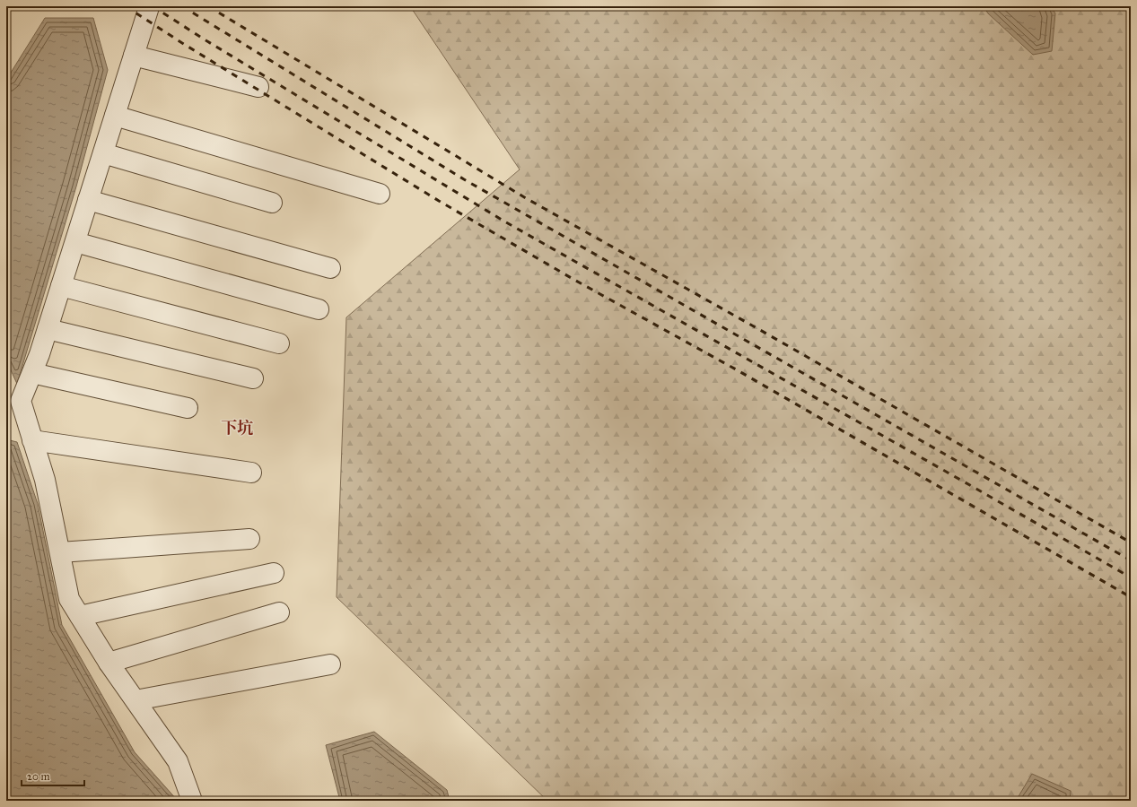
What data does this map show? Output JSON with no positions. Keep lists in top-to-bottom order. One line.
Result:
{"districts":["下坑"],"scale_bar":"20 m"}
